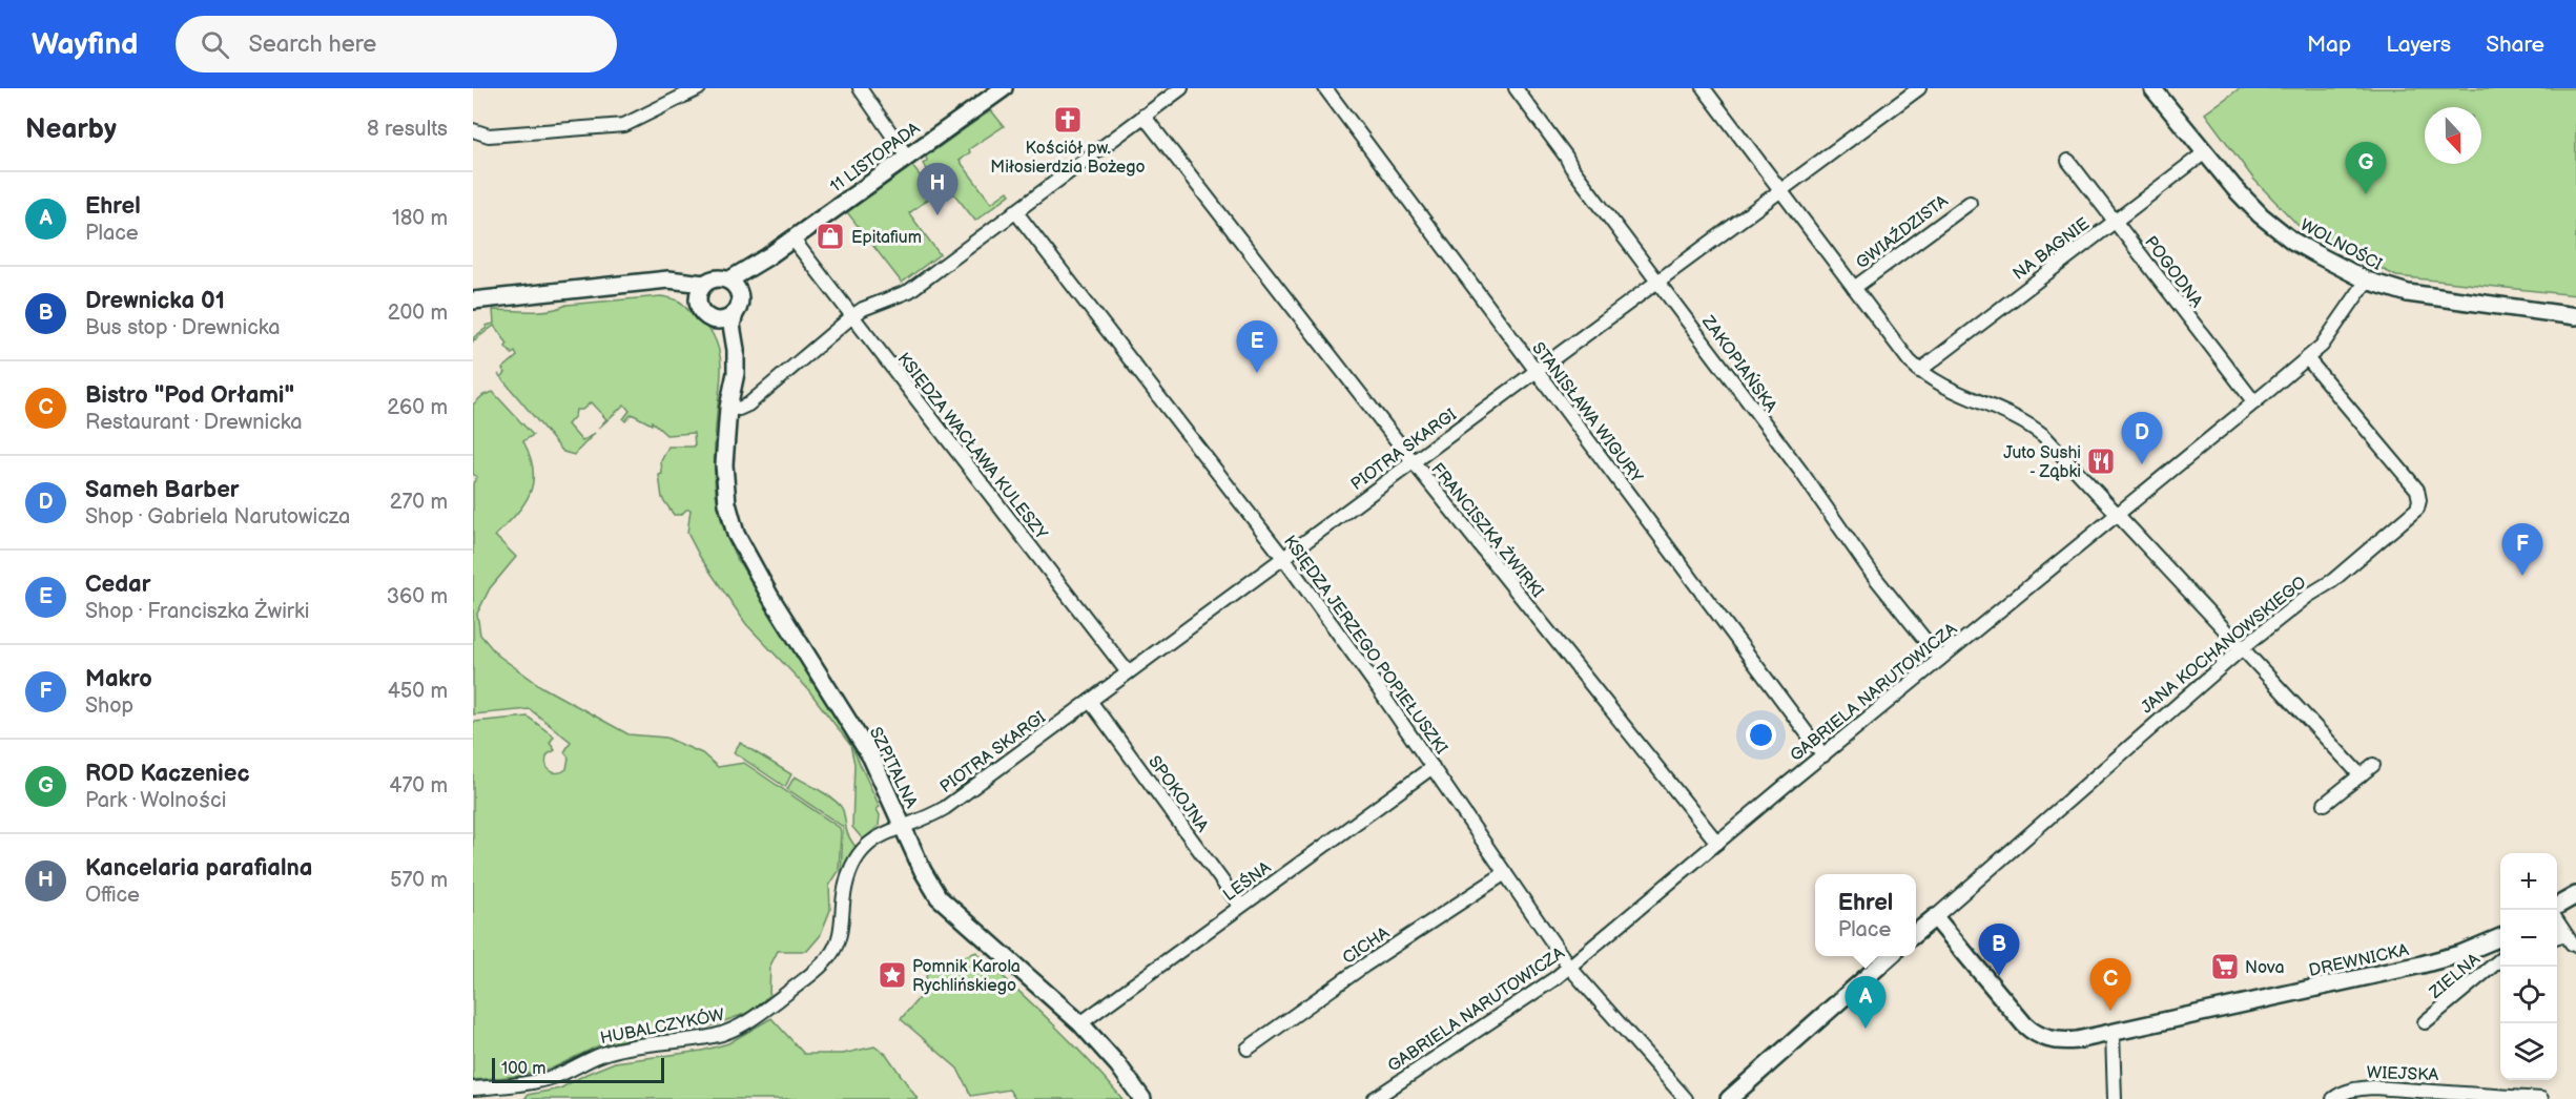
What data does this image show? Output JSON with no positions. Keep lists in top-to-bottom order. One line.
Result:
{"streets":{"street":["11 LISTOPADA","GWIAŹDZISTA","WOLNOŚCI","NA BAGNIE","POGODNA","ZAKOPIAŃSKA","STANISŁAWA WIGURY","KSIĘDZA WACŁAWA KULESZY","PIOTRA SKARGI","FRANCISZKA ŻWIRKI","KSIĘDZA JERZEGO POPIEŁUSZKI","JANA KOCHANOWSKIEGO","GABRIELA NARUTOWICZA","SZPITALNA","SPOKOJNA","LEŚNA","CICHA","DREWNICKA","ZIELNA","HUBALCZYKÓW","WIEJSKA"]},"crossings":[["11 LISTOPADA","KSIĘDZA WACŁAWA KULESZY"],["WOLNOŚCI","NA BAGNIE"],["WOLNOŚCI","GABRIELA NARUTOWICZA"],["NA BAGNIE","POGODNA"],["POGODNA","GABRIELA NARUTOWICZA"],["ZAKOPIAŃSKA","PIOTRA SKARGI"],["ZAKOPIAŃSKA","GABRIELA NARUTOWICZA"],["STANISŁAWA WIGURY","PIOTRA SKARGI"],["STANISŁAWA WIGURY","GABRIELA NARUTOWICZA"],["KSIĘDZA WACŁAWA KULESZY","PIOTRA SKARGI"],["PIOTRA SKARGI","FRANCISZKA ŻWIRKI"],["PIOTRA SKARGI","KSIĘDZA JERZEGO POPIEŁUSZKI"],["PIOTRA SKARGI","SZPITALNA"],["PIOTRA SKARGI","SPOKOJNA"],["PIOTRA SKARGI","HUBALCZYKÓW"],["FRANCISZKA ŻWIRKI","GABRIELA NARUTOWICZA"],["KSIĘDZA JERZEGO POPIEŁUSZKI","GABRIELA NARUTOWICZA"],["KSIĘDZA JERZEGO POPIEŁUSZKI","LEŚNA"],["KSIĘDZA JERZEGO POPIEŁUSZKI","CICHA"],["JANA KOCHANOWSKIEGO","GABRIELA NARUTOWICZA"],["JANA KOCHANOWSKIEGO","DREWNICKA"],["SZPITALNA","LEŚNA"],["SZPITALNA","HUBALCZYKÓW"],["SPOKOJNA","LEŚNA"]],"places":{"church":["Kościół pw. Miłosierdzia Bożego"],"shop":["Epitafium"],"restaurant":["Juto Sushi - Ząbki"],"supermarket":["Nova"],"place":["Pomnik Karola Rychlińskiego"]},"scale_bar":"100 m","north":"bottom","page":{"header":"Wayfind","search":"Search here","nav":["Map","Layers","Share"],"heading":["Nearby","8 results"],"pins":["G","H","E","D","F","B","C","A"],"list":[{"mark":"A","name":"Ehrel","note":"Place","value":"180 m"},{"mark":"B","name":"Drewnicka 01","note":"Bus stop · Drewnicka","value":"200 m"},{"mark":"C","name":"Bistro \"Pod Orłami\"","note":"Restaurant · Drewnicka","value":"260 m"},{"mark":"D","name":"Sameh Barber","note":"Shop · Gabriela Narutowicza","value":"270 m"},{"mark":"E","name":"Cedar","note":"Shop · Franciszka Żwirki","value":"360 m"},{"mark":"F","name":"Makro","note":"Shop","value":"450 m"},{"mark":"G","name":"ROD Kaczeniec","note":"Park · Wolności","value":"470 m"},{"mark":"H","name":"Kancelaria parafialna","note":"Office","value":"570 m"}],"map_buttons":["+","−"],"popup":["Ehrel","Place"],"scale":"100 m"}}
